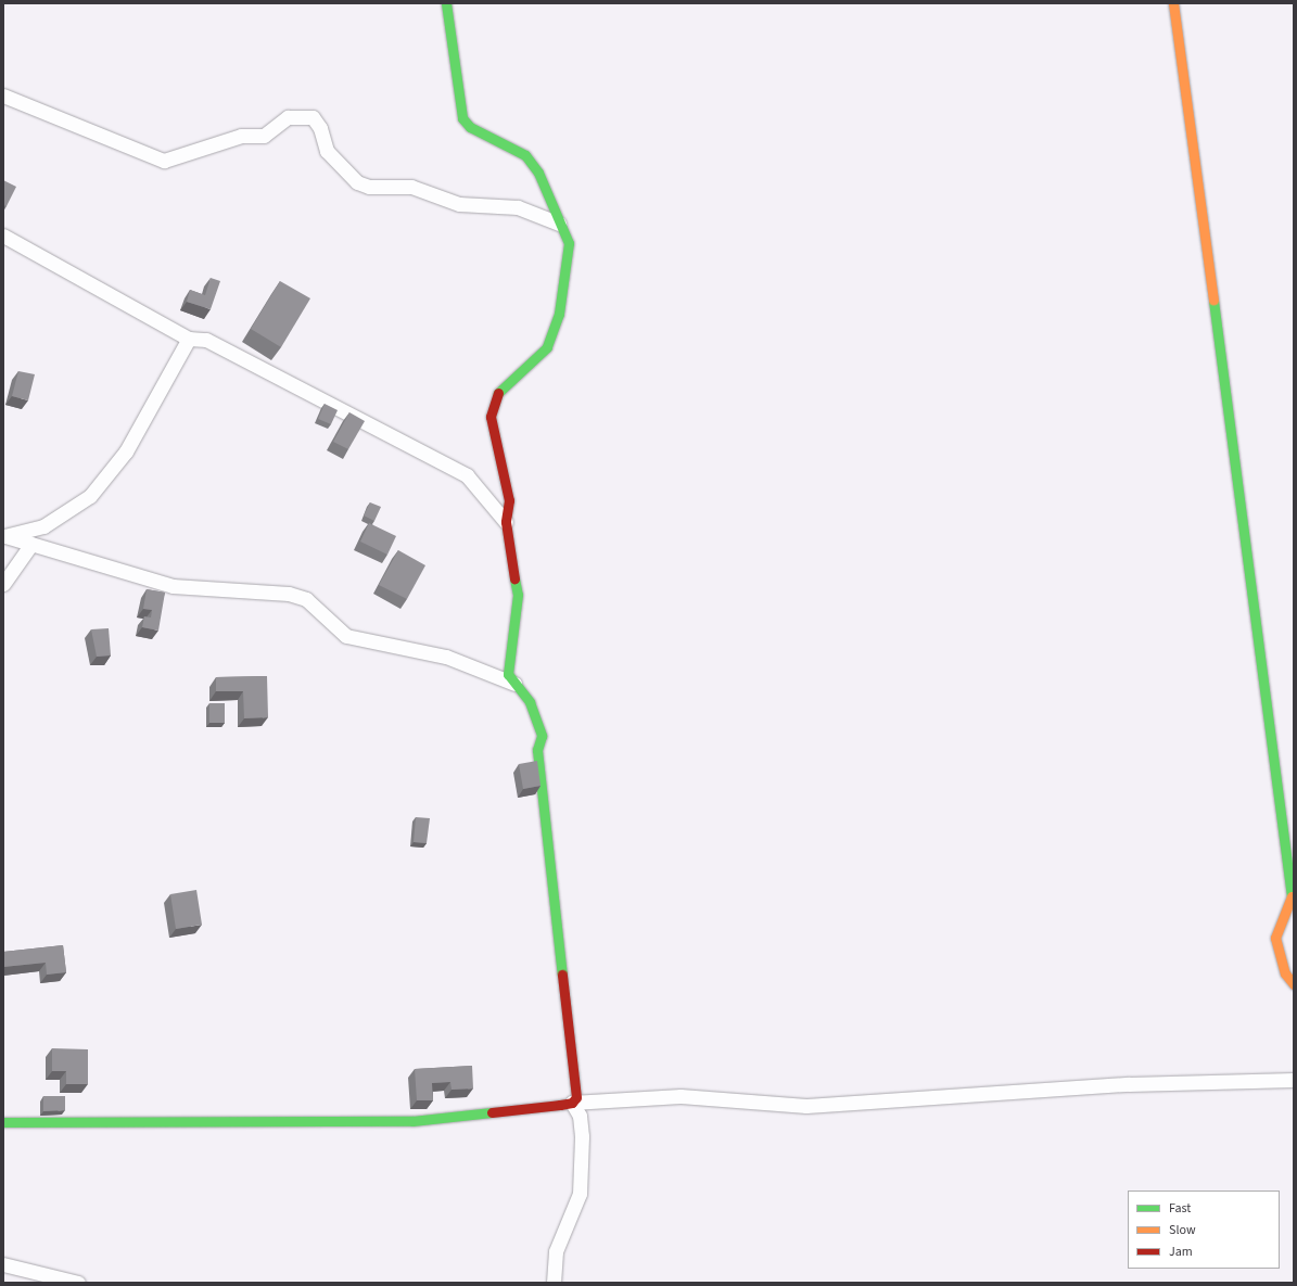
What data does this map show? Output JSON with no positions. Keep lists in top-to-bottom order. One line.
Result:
{"legend":["Fast","Slow","Jam"]}
